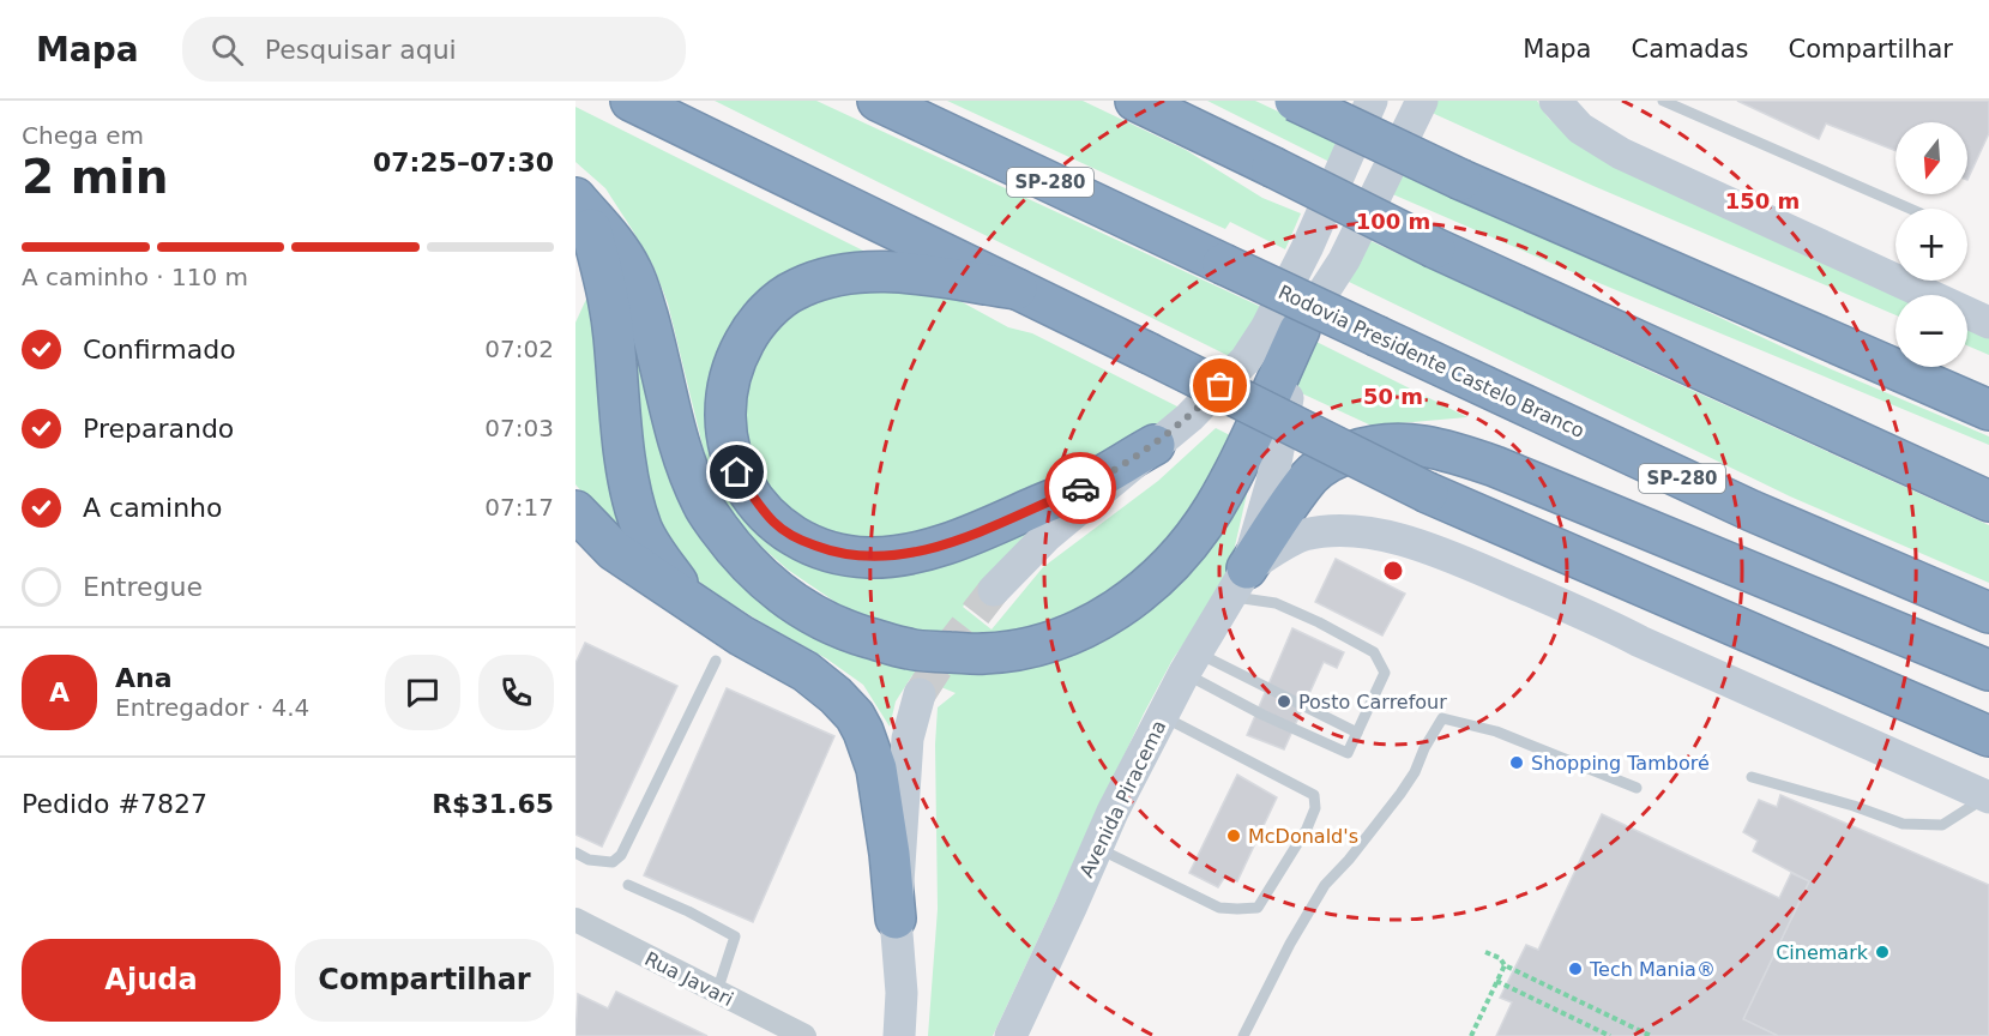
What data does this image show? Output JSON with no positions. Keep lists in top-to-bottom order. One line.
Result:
{"streets":{"highway":["SP-280","Rodovia Presidente Castelo Branco"],"main road":["Avenida Piracema"],"street":["Rua Javari"]},"places":["Posto Carrefour","Shopping Tamboré","McDonald's","Cinemark","Tech Mania®"],"north":"bottom","page":{"header":"Mapa","search":"Pesquisar aqui","nav":["Mapa","Camadas","Compartilhar"],"heading":["2 min","Chega em","07:25–07:30"],"panel":["Ana","Entregador · 4.4","Pedido #7827","R$31.65"],"map_buttons":["+","−"],"bar":"A caminho · 110 m","list":[["Confirmado","07:02"],["Preparando","07:03"],["A caminho","07:17"],"Entregue"],"round":"A","buttons":["Ajuda","Compartilhar"]},"rings":["150 m","100 m","50 m"]}
